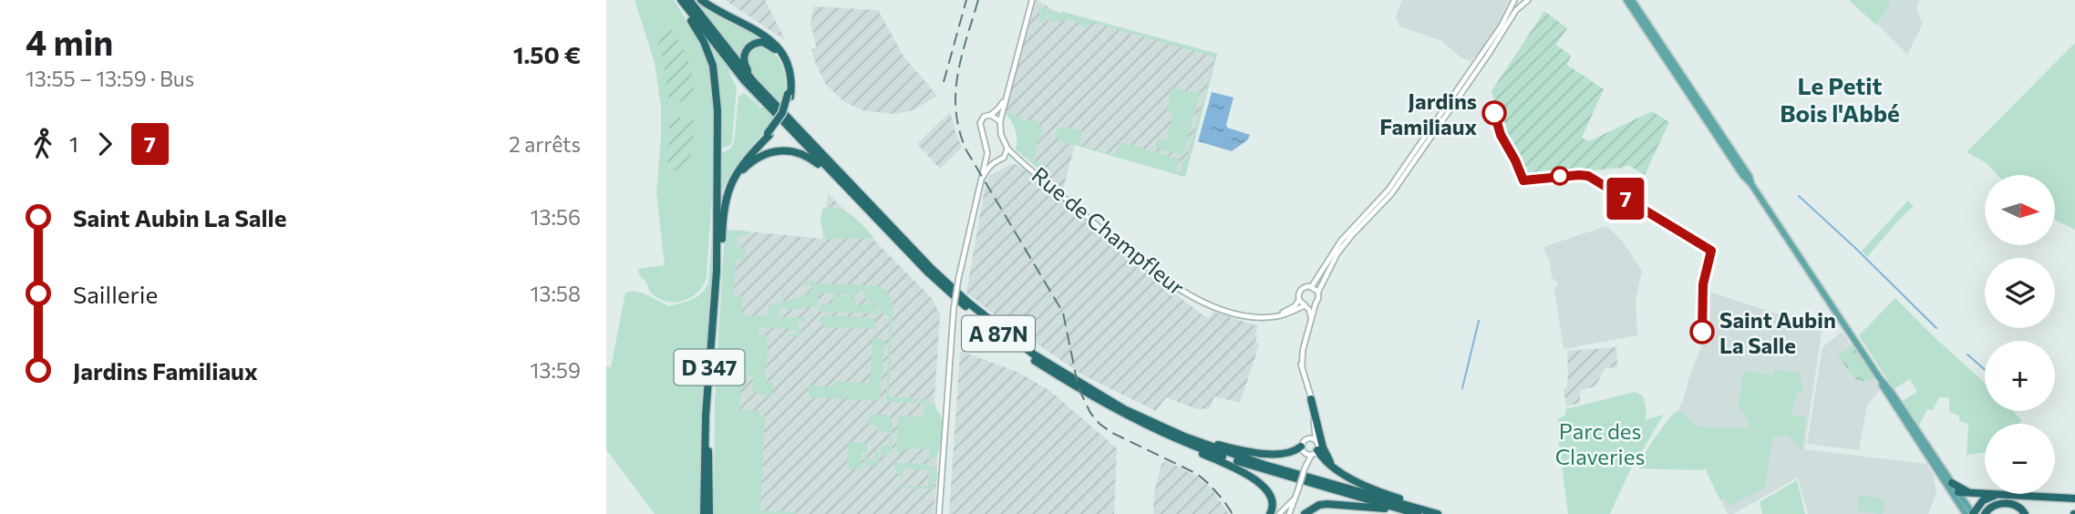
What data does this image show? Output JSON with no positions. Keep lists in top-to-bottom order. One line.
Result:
{"streets":{"highway":["A 87N","D 347"],"street":["Rue de Champfleur"]},"districts":["Le Petit Bois l'Abbé"],"parks":["Parc des Claveries"],"places":["Jardins Familiaux","Saint Aubin La Salle"],"lines":["bus line 7"],"north":"right","page":{"heading":["4 min","13:55 – 13:59 · Bus","1.50 €"],"on_map":"7","legs":["1","7","2 arrêts"],"map_buttons":["+","−"],"list":[{"name":"Saint Aubin La Salle","value":"13:56"},{"name":"Saillerie","value":"13:58"},{"name":"Jardins Familiaux","value":"13:59"}]}}
